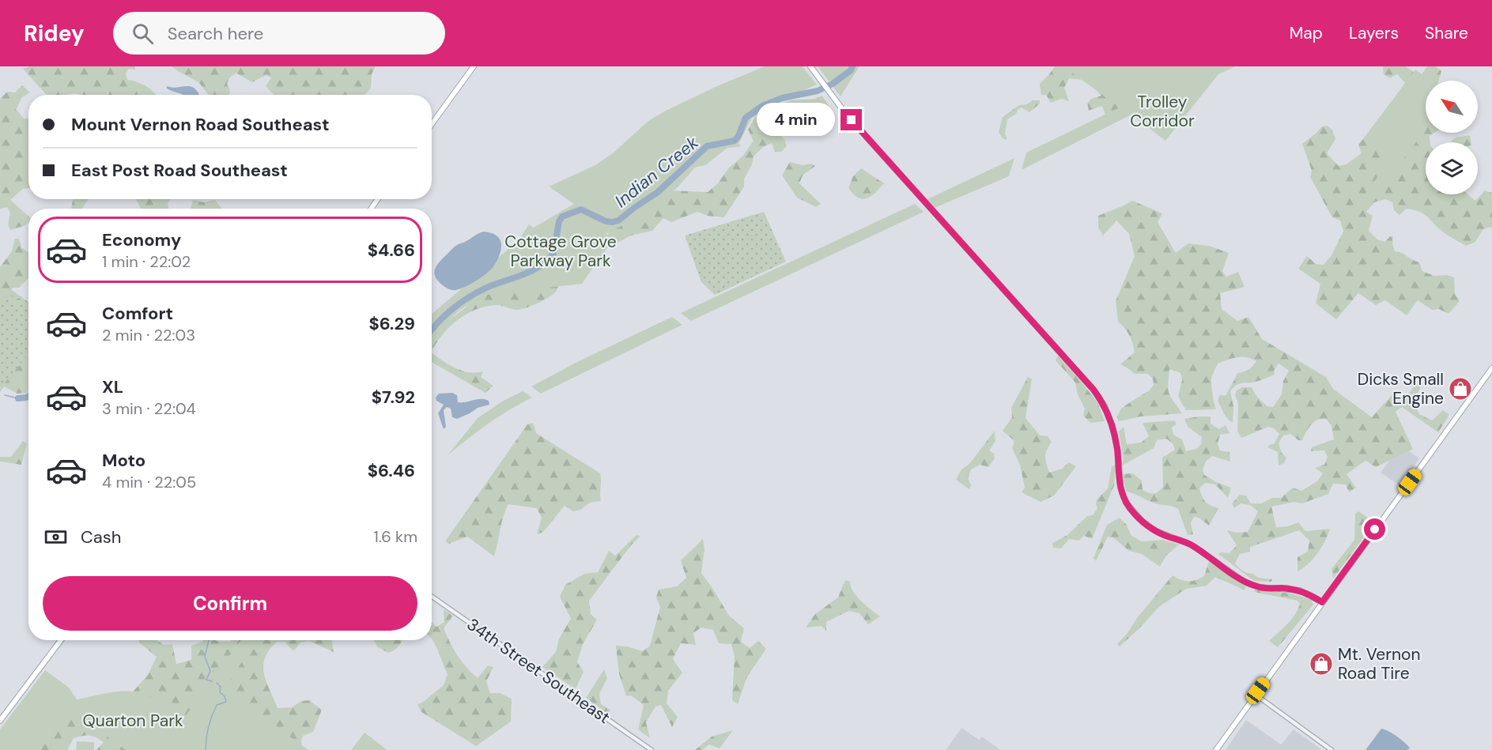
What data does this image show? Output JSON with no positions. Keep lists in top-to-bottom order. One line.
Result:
{"streets":{"street":["34th Street Southeast"]},"water":["Indian Creek"],"parks":["Trolley Corridor","Cottage Grove Parkway Park","Quarton Park"],"places":{"shop":["Dicks Small Engine","Mt. Vernon Road Tire"]},"north":"top left","page":{"header":"Ridey","search":"Search here","nav":["Map","Layers","Share"],"banner":["Mount Vernon Road Southeast","East Post Road Southeast"],"bubble":"4 min","list":[{"name":"Economy","note":"1 min · 22:02","value":"$4.66"},{"name":"Comfort","note":"2 min · 22:03","value":"$6.29"},{"name":"XL","note":"3 min · 22:04","value":"$7.92"},{"name":"Moto","note":"4 min · 22:05","value":"$6.46"}],"pay":["Cash","1.6 km"],"buttons":"Confirm"}}
